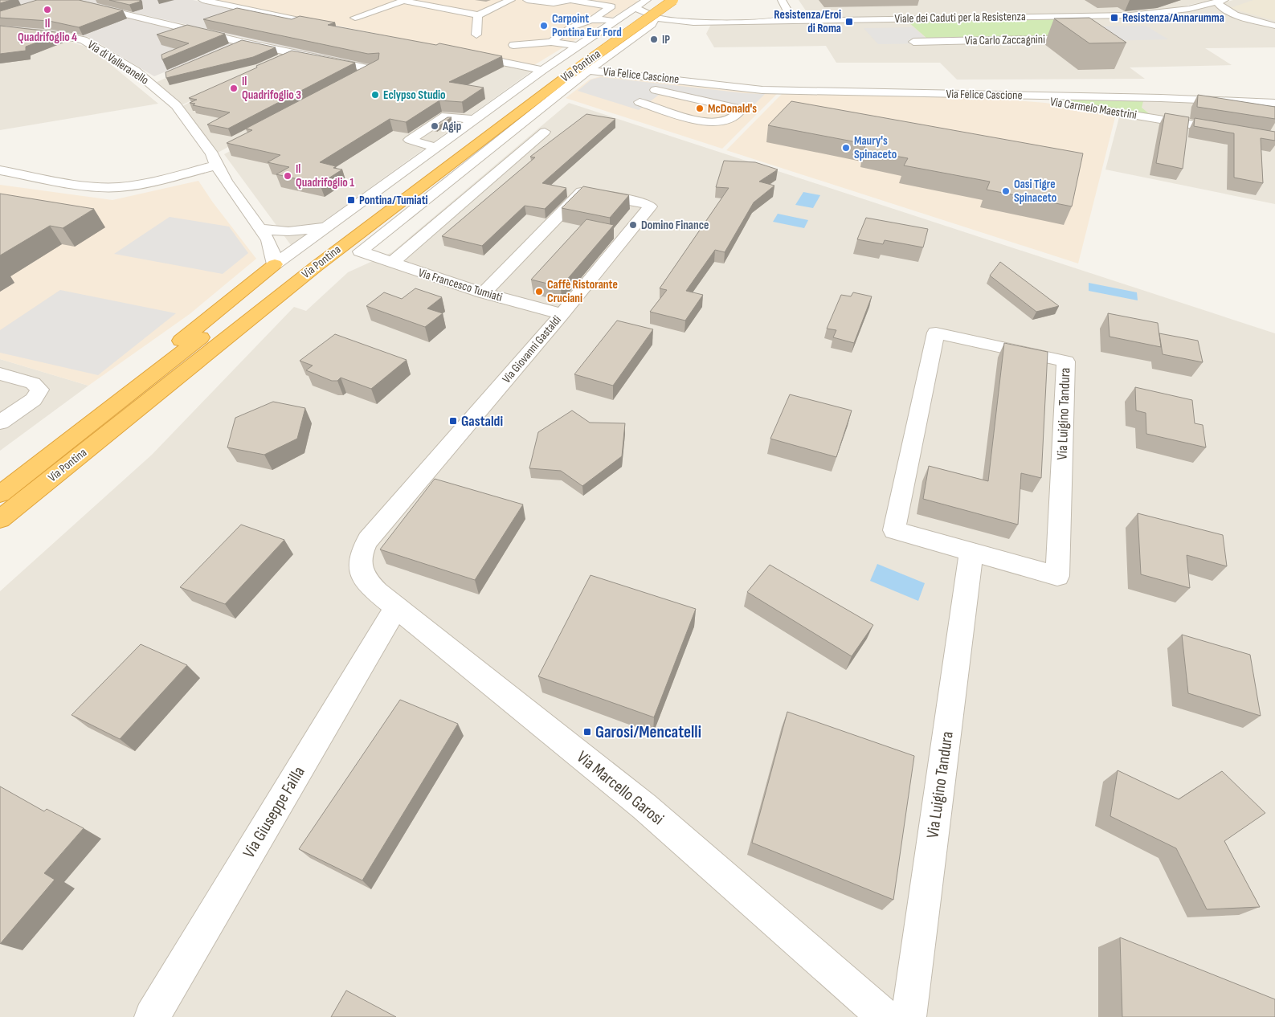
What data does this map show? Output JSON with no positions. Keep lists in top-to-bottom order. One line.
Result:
{"streets":{"highway":["Via Pontina"],"street":["Viale dei Caduti per la Resistenza","Via Carlo Zaccagnini","Via di Valleranello","Via Felice Cascione","Via Carmelo Maestrini","Via Francesco Tumiati","Via Giovanni Gastaldi","Via Luigino Tandura","Via Marcello Garosi","Via Giuseppe Failla"]},"crossings":[["Viale dei Caduti per la Resistenza","Via Pontina"],["Via di Valleranello","Via Pontina"],["Via Pontina","Via Felice Cascione"],["Via Pontina","Via Francesco Tumiati"],["Via Felice Cascione","Via Carmelo Maestrini"],["Via Francesco Tumiati","Via Giovanni Gastaldi"],["Via Giovanni Gastaldi","Via Marcello Garosi"],["Via Marcello Garosi","Via Giuseppe Failla"]],"places":{"other":["Il Quadrifoglio 4","Carpoint Pontina Eur Ford","IP","Il Quadrifoglio 3","Eclypso Studio","McDonald's","Agip","Maury's Spinaceto","Il Quadrifoglio 1","Oasi Tigre Spinaceto","Domino Finance","Caffè Ristorante Cruciani"],"transit":["Resistenza/Annarumma","Resistenza/Eroi di Roma","Pontina/Tumiati","Gastaldi","Garosi/Mencatelli"]}}
